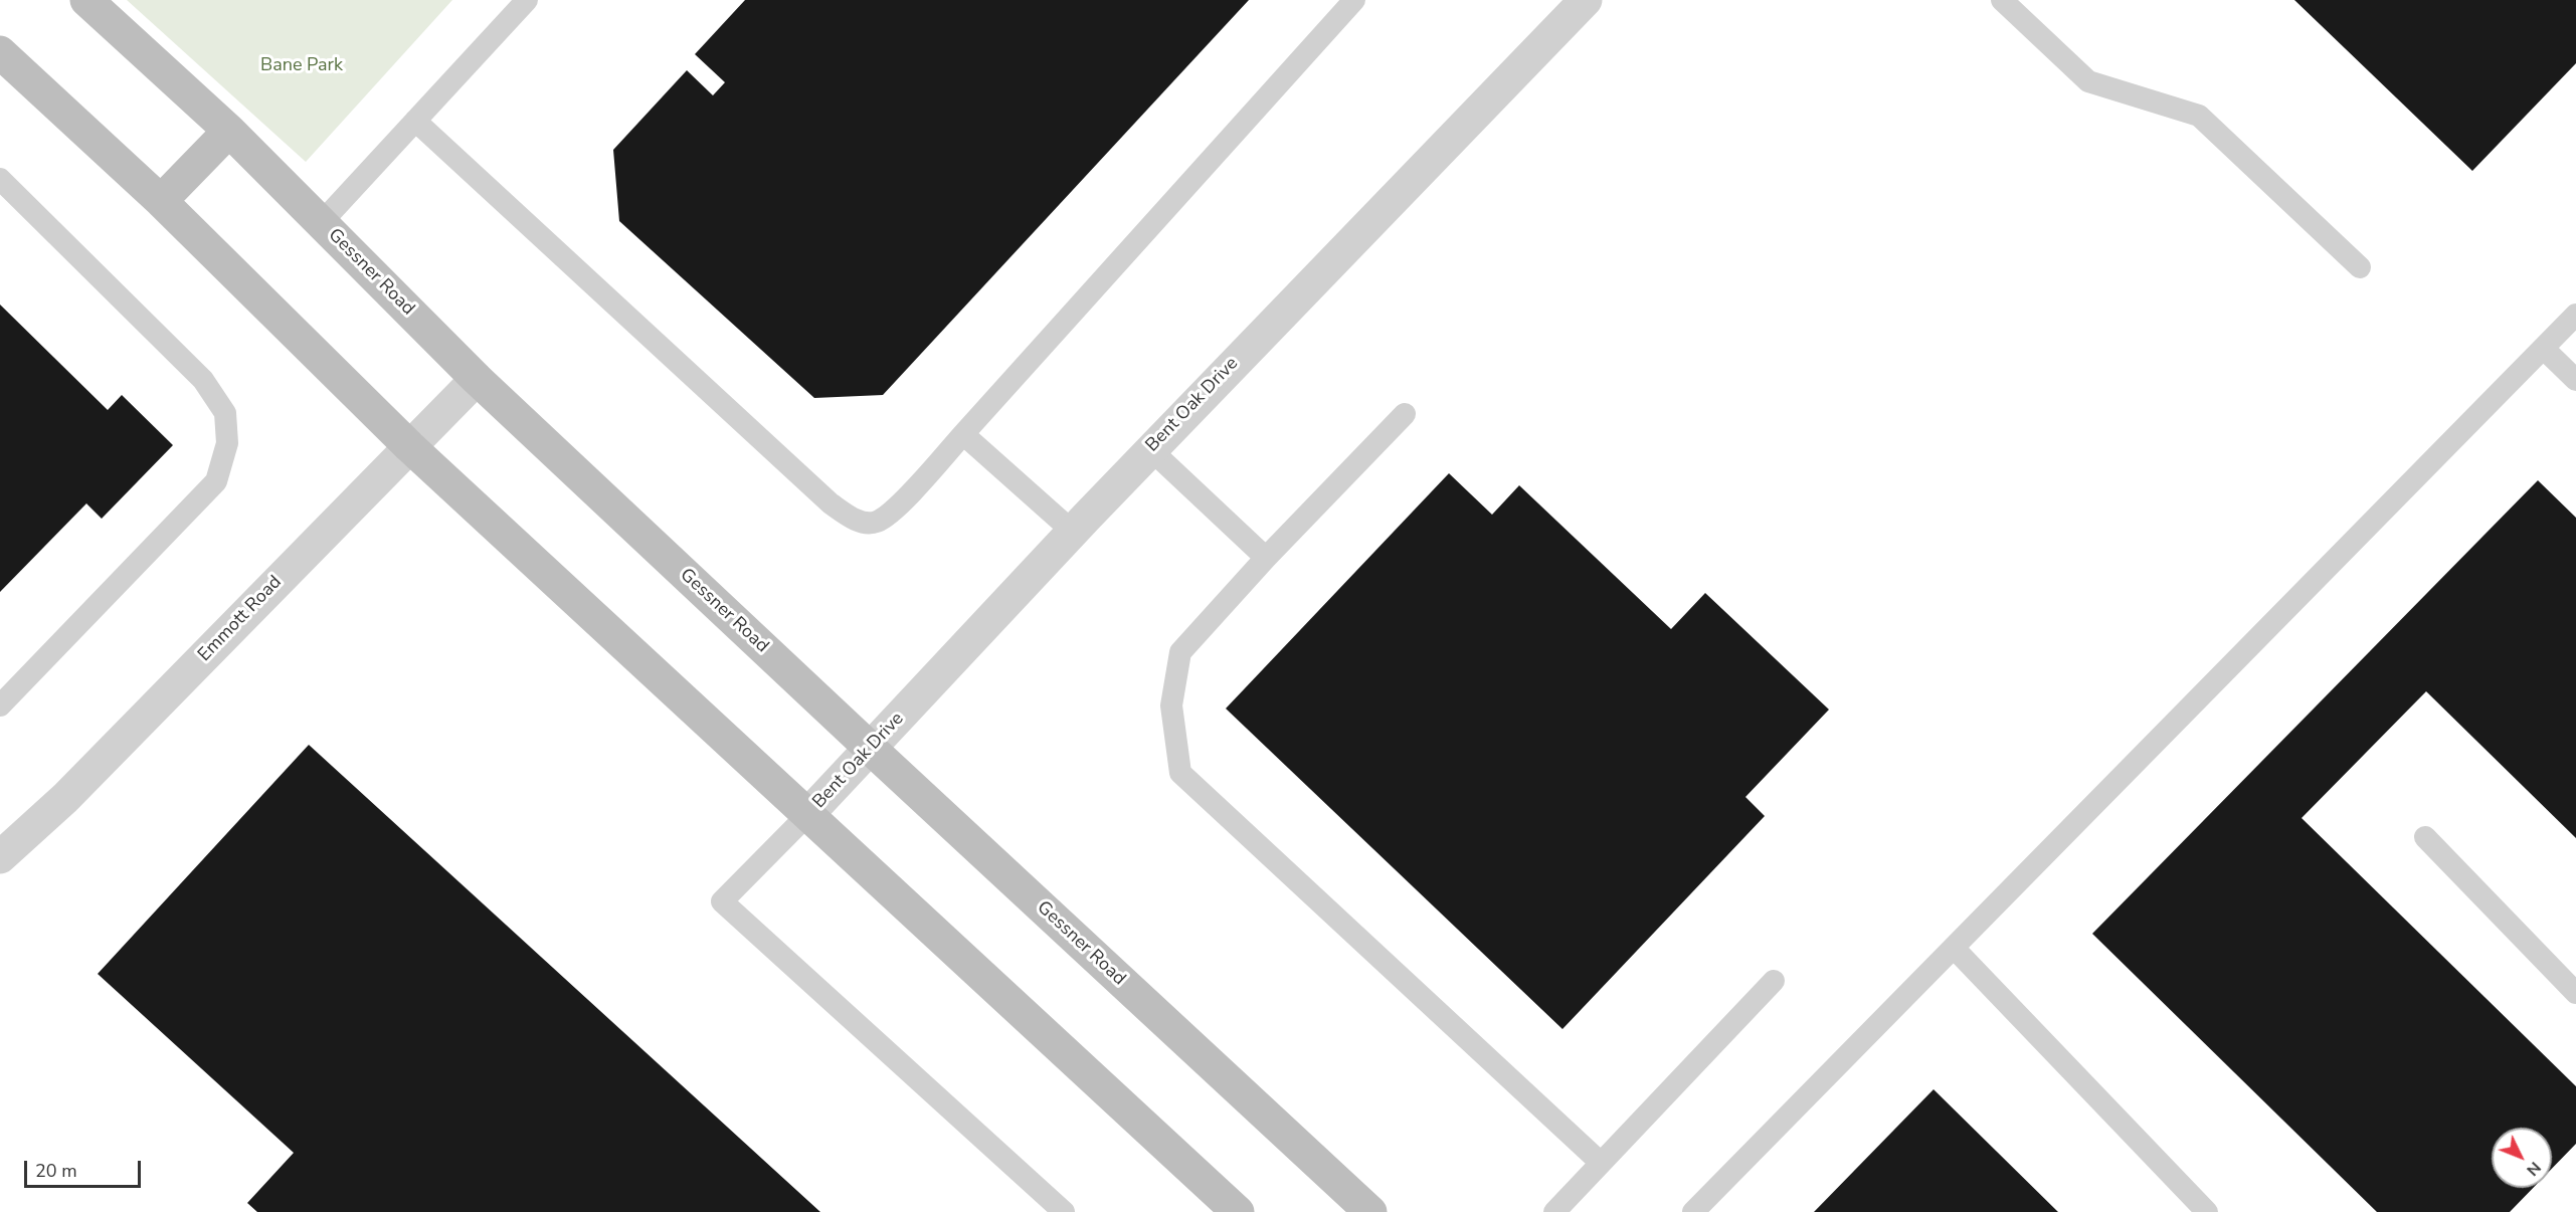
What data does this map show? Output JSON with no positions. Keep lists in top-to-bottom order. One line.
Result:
{"streets":{"main road":["Gessner Road"],"street":["Bent Oak Drive","Emmott Road"]},"crossings":[["Gessner Road","Bent Oak Drive"],["Gessner Road","Emmott Road"]],"parks":["Bane Park"],"scale_bar":"20 m","north":"bottom right"}
